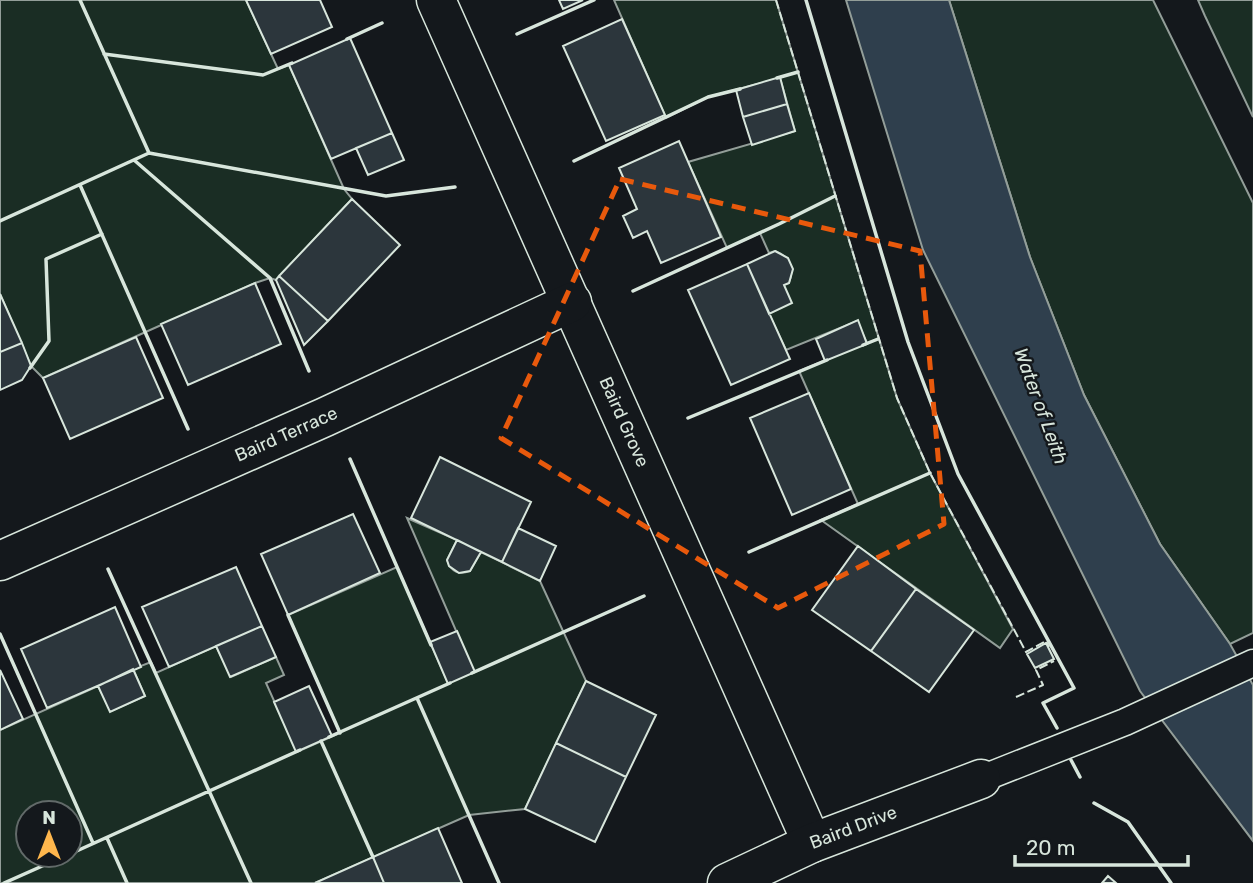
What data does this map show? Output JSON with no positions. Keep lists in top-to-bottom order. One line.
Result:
{"streets":{"street":["Baird Grove","Baird Terrace","Baird Drive"]},"crossings":[["Baird Grove","Baird Terrace"],["Baird Grove","Baird Drive"]],"water":["Water of Leith"],"scale_bar":"20 m","north":"top"}
